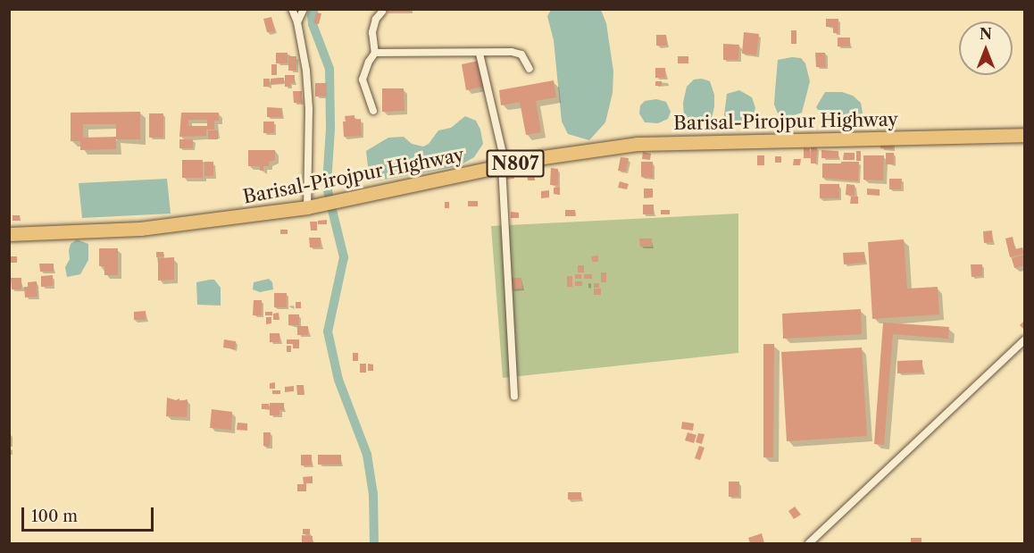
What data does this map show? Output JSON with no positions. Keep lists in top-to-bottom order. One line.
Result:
{"streets":{"highway":["Barisal-Pirojpur Highway","N807"]},"scale_bar":"100 m","north":"top"}
